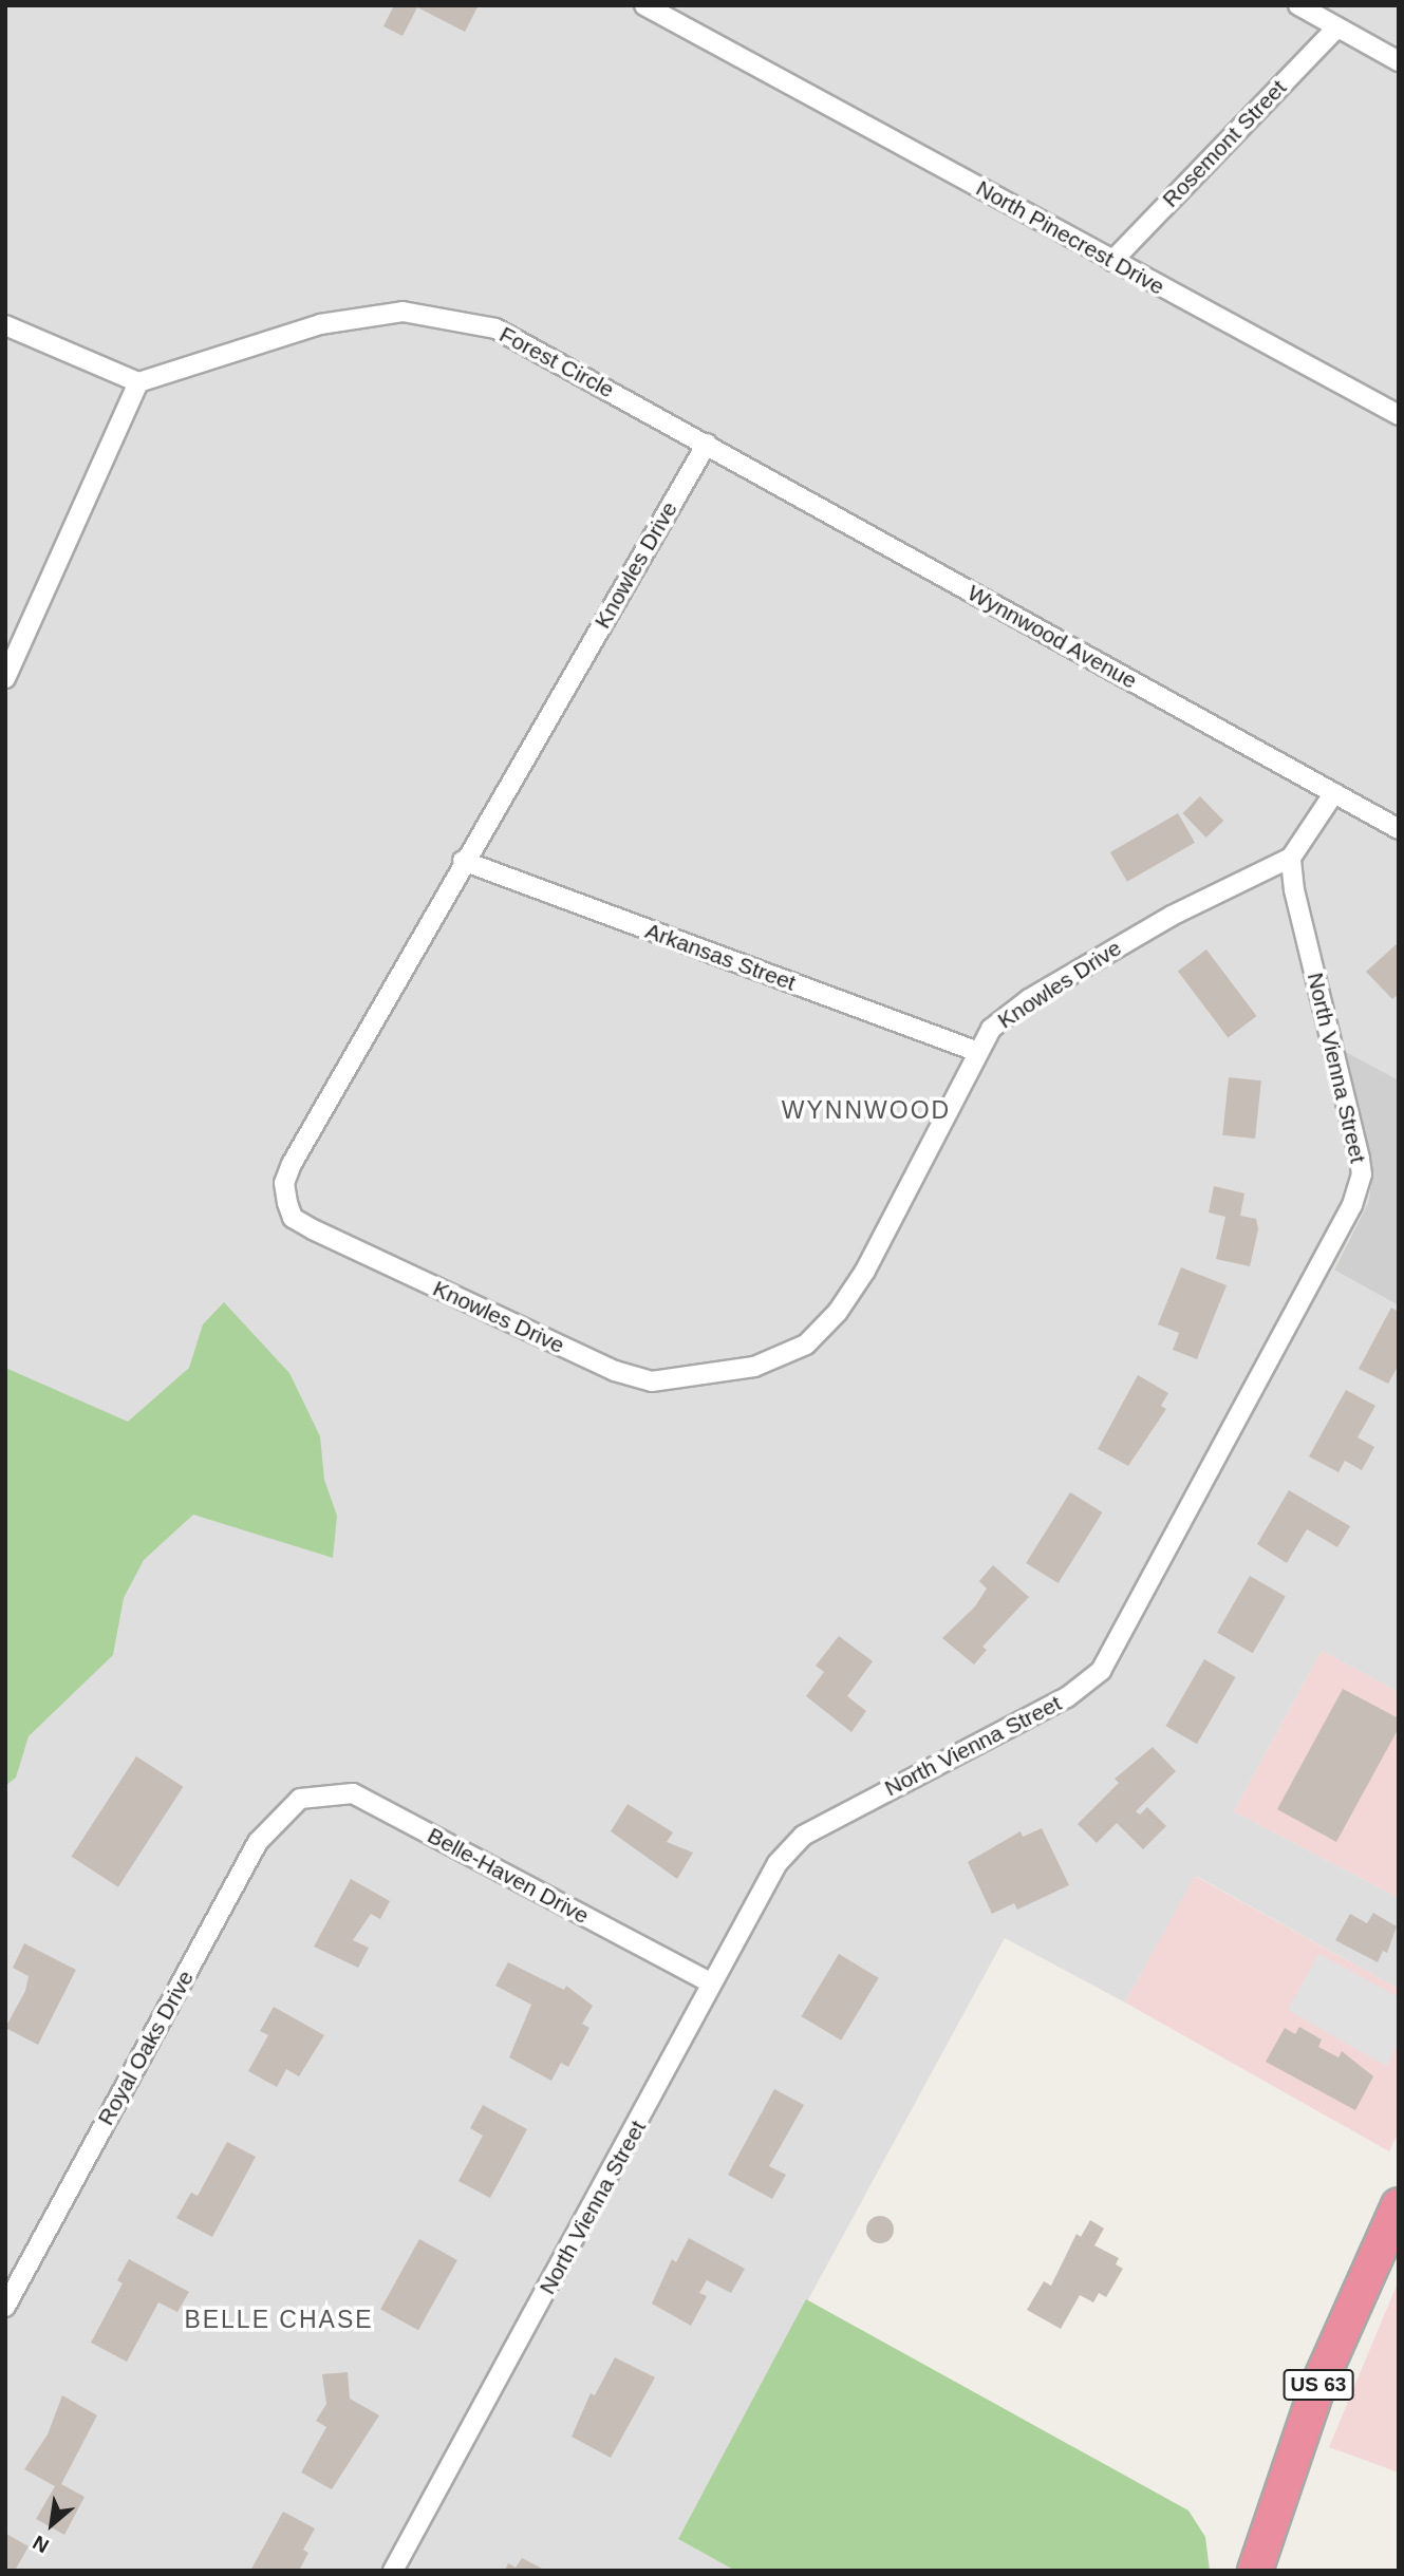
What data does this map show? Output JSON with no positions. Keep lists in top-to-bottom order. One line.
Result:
{"streets":{"highway":["US 63"],"street":["Rosemont Street","North Pinecrest Drive","Forest Circle","Knowles Drive","Wynnwood Avenue","Arkansas Street","North Vienna Street","Belle-Haven Drive","Royal Oaks Drive"]},"crossings":[["Rosemont Street","North Pinecrest Drive"],["Forest Circle","Knowles Drive"],["Forest Circle","Wynnwood Avenue"],["Knowles Drive","Wynnwood Avenue"],["Knowles Drive","Arkansas Street"],["Knowles Drive","North Vienna Street"],["North Vienna Street","Belle-Haven Drive"],["Belle-Haven Drive","Royal Oaks Drive"]],"districts":["WYNNWOOD","BELLE CHASE"],"north":"bottom left"}
